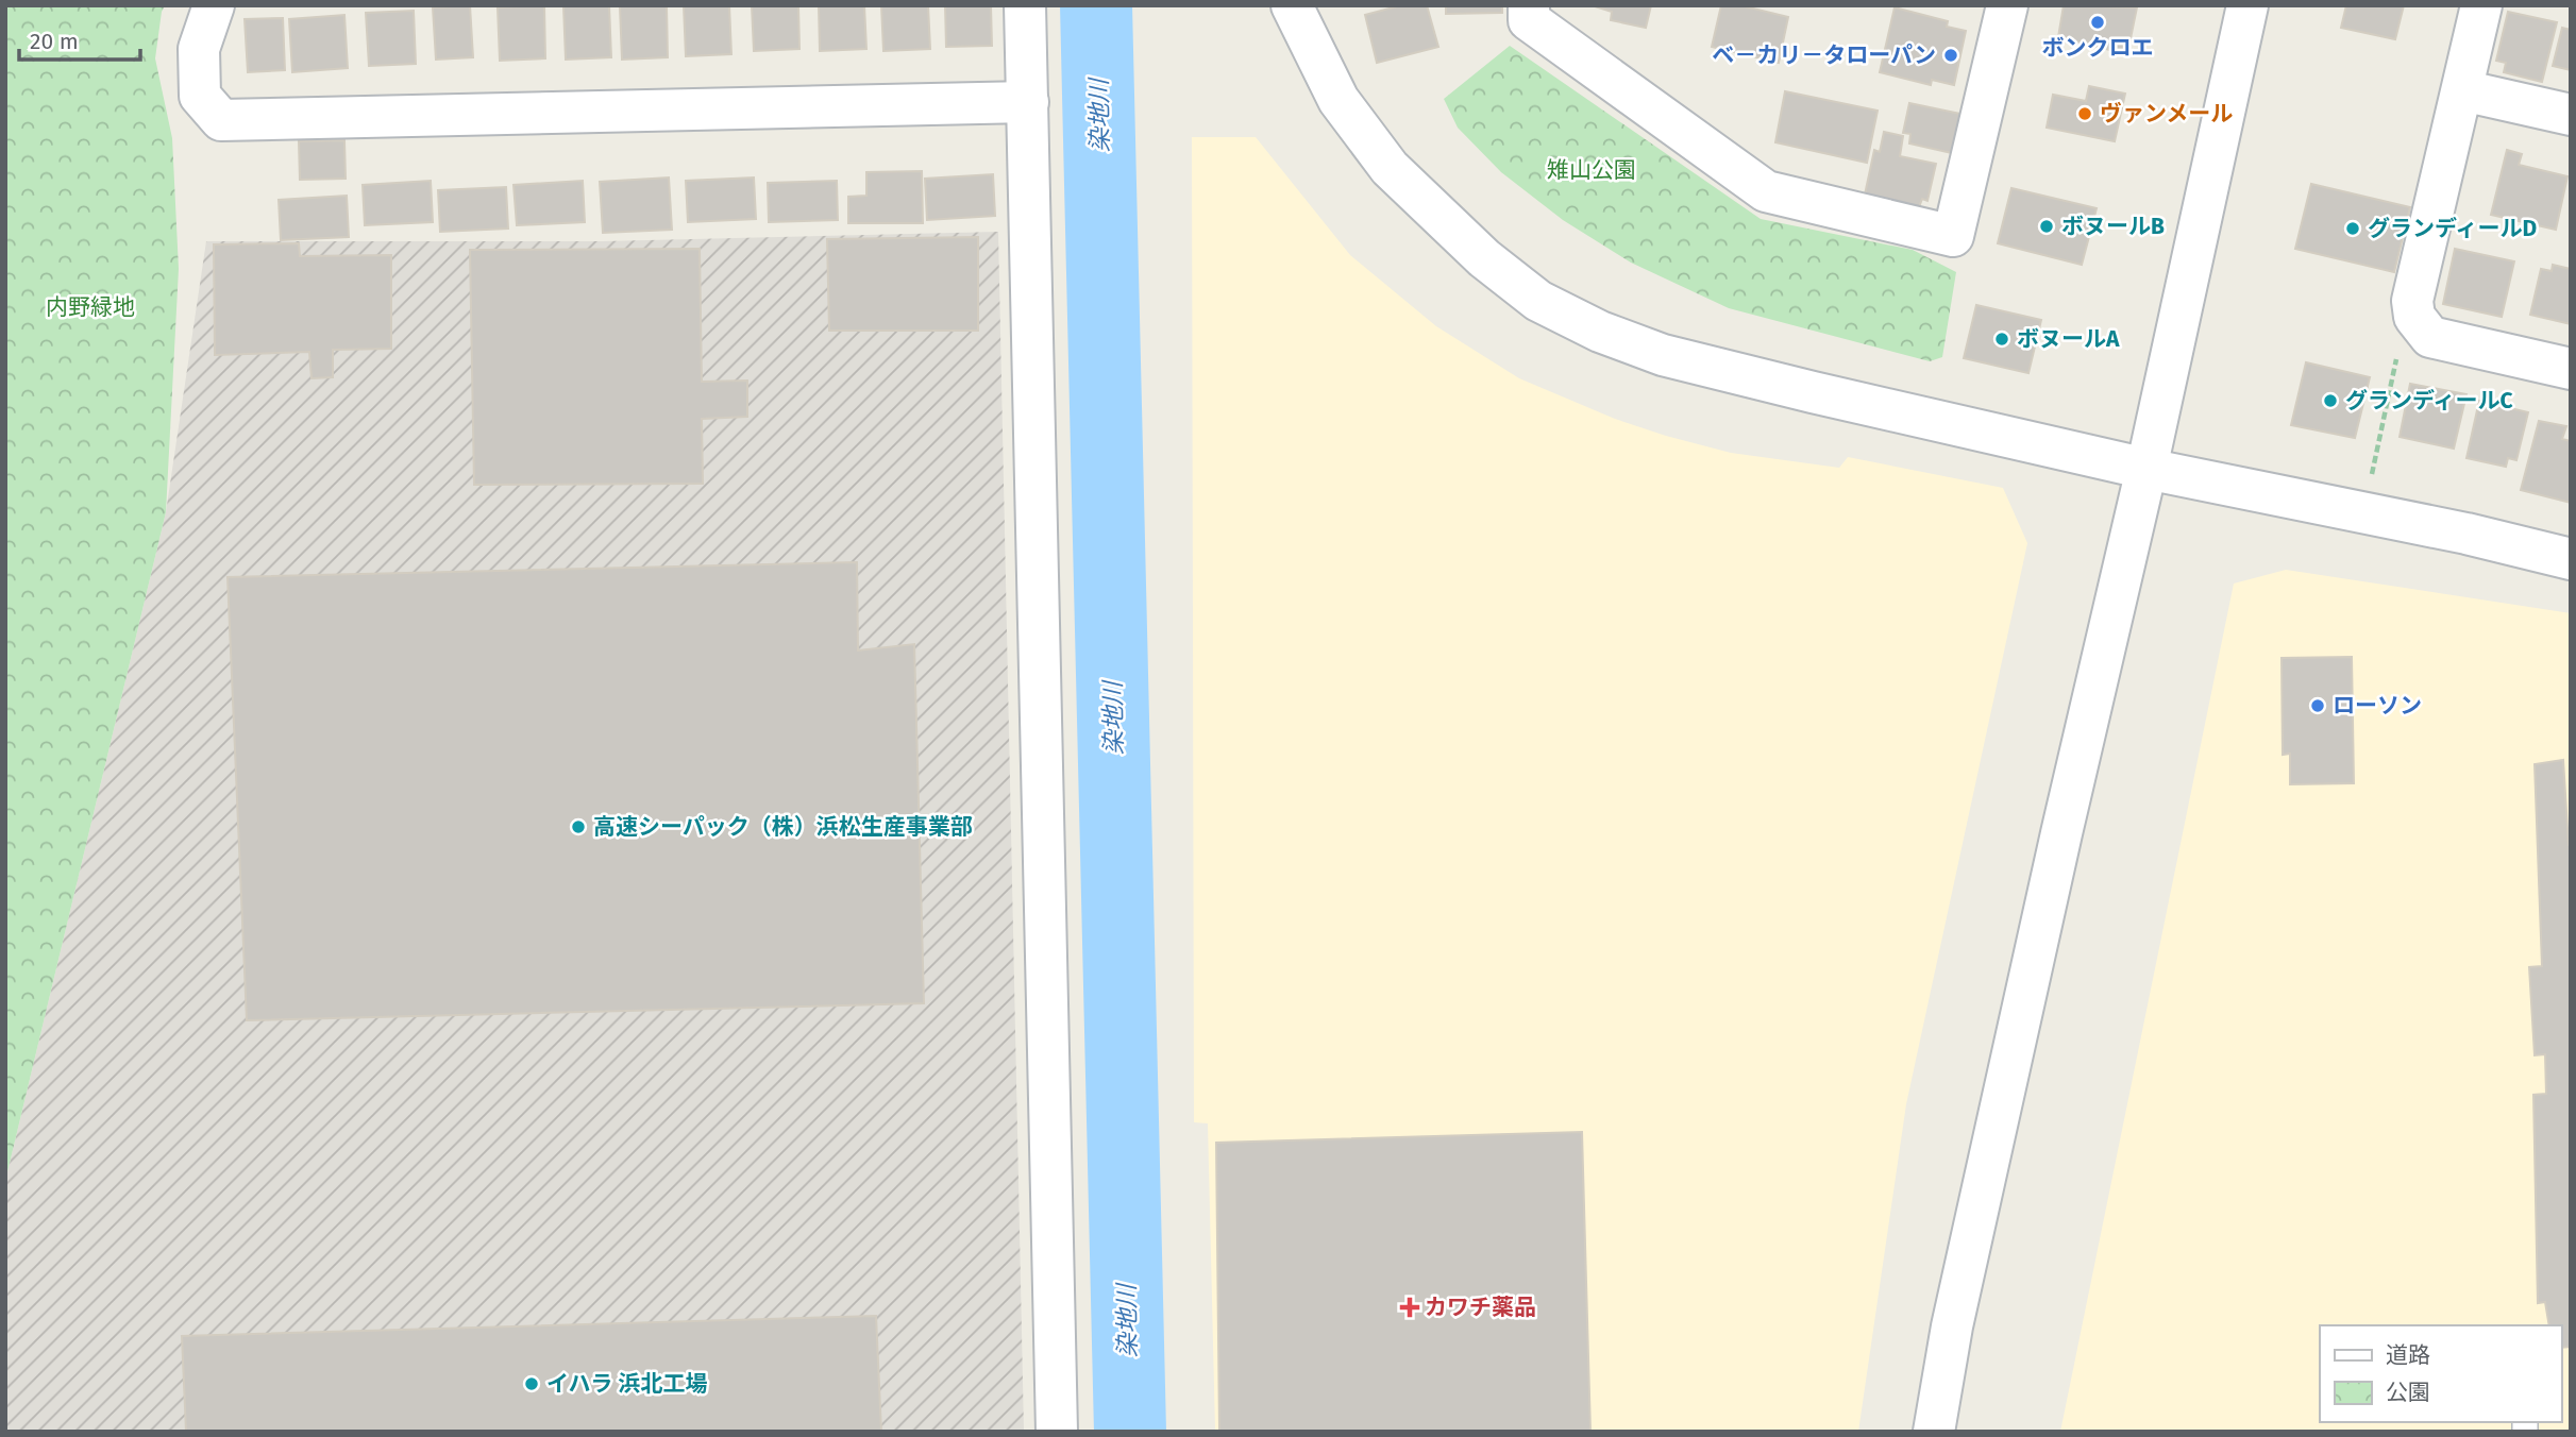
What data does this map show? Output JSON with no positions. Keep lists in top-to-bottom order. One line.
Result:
{"water":["染地川"],"parks":["雉山公園","内野緑地"],"places":{"other":["ボンクロエ","ベ－カリ－タローパン","ヴァンメール","ボヌールB","グランディールD","ボヌールA","グランディールC","ローソン","高速シーパック（株）浜松生産事業部","イハラ 浜北工場"],"health":["カワチ薬品"]},"legend":["道路","公園"],"scale_bar":"20 m"}
